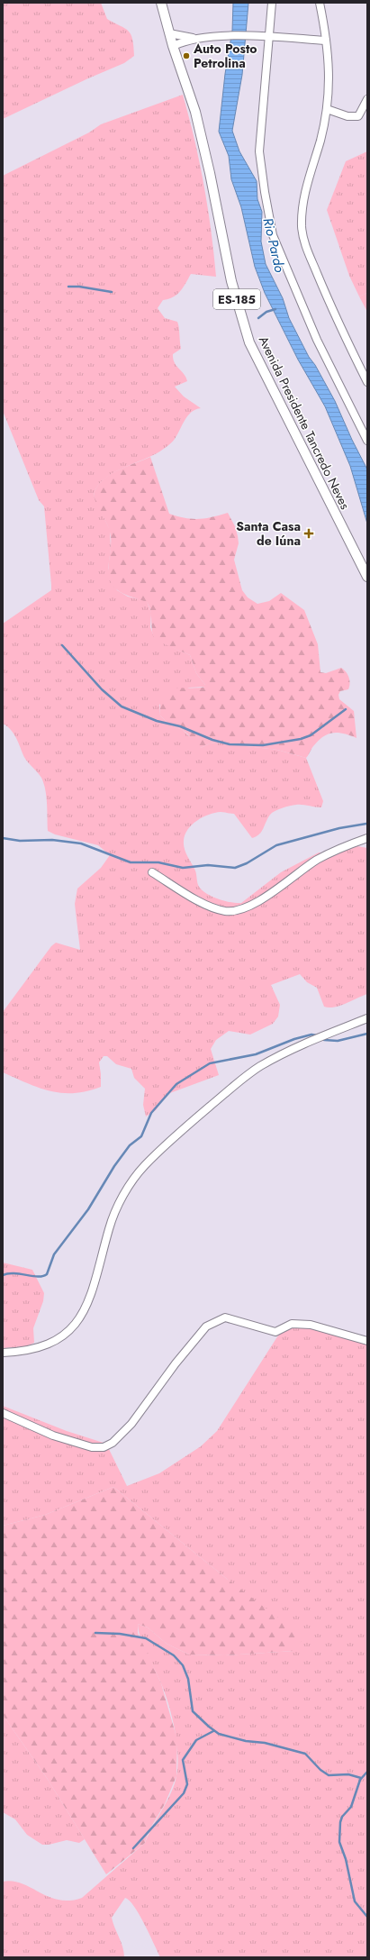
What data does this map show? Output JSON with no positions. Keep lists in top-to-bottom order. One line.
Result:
{"streets":{"main road":["ES-185","Avenida Presidente Tancredo Neves"]},"water":["Rio Pardo"],"places":{"other":["Auto Posto Petrolina"],"health":["Santa Casa de Iúna"]}}
